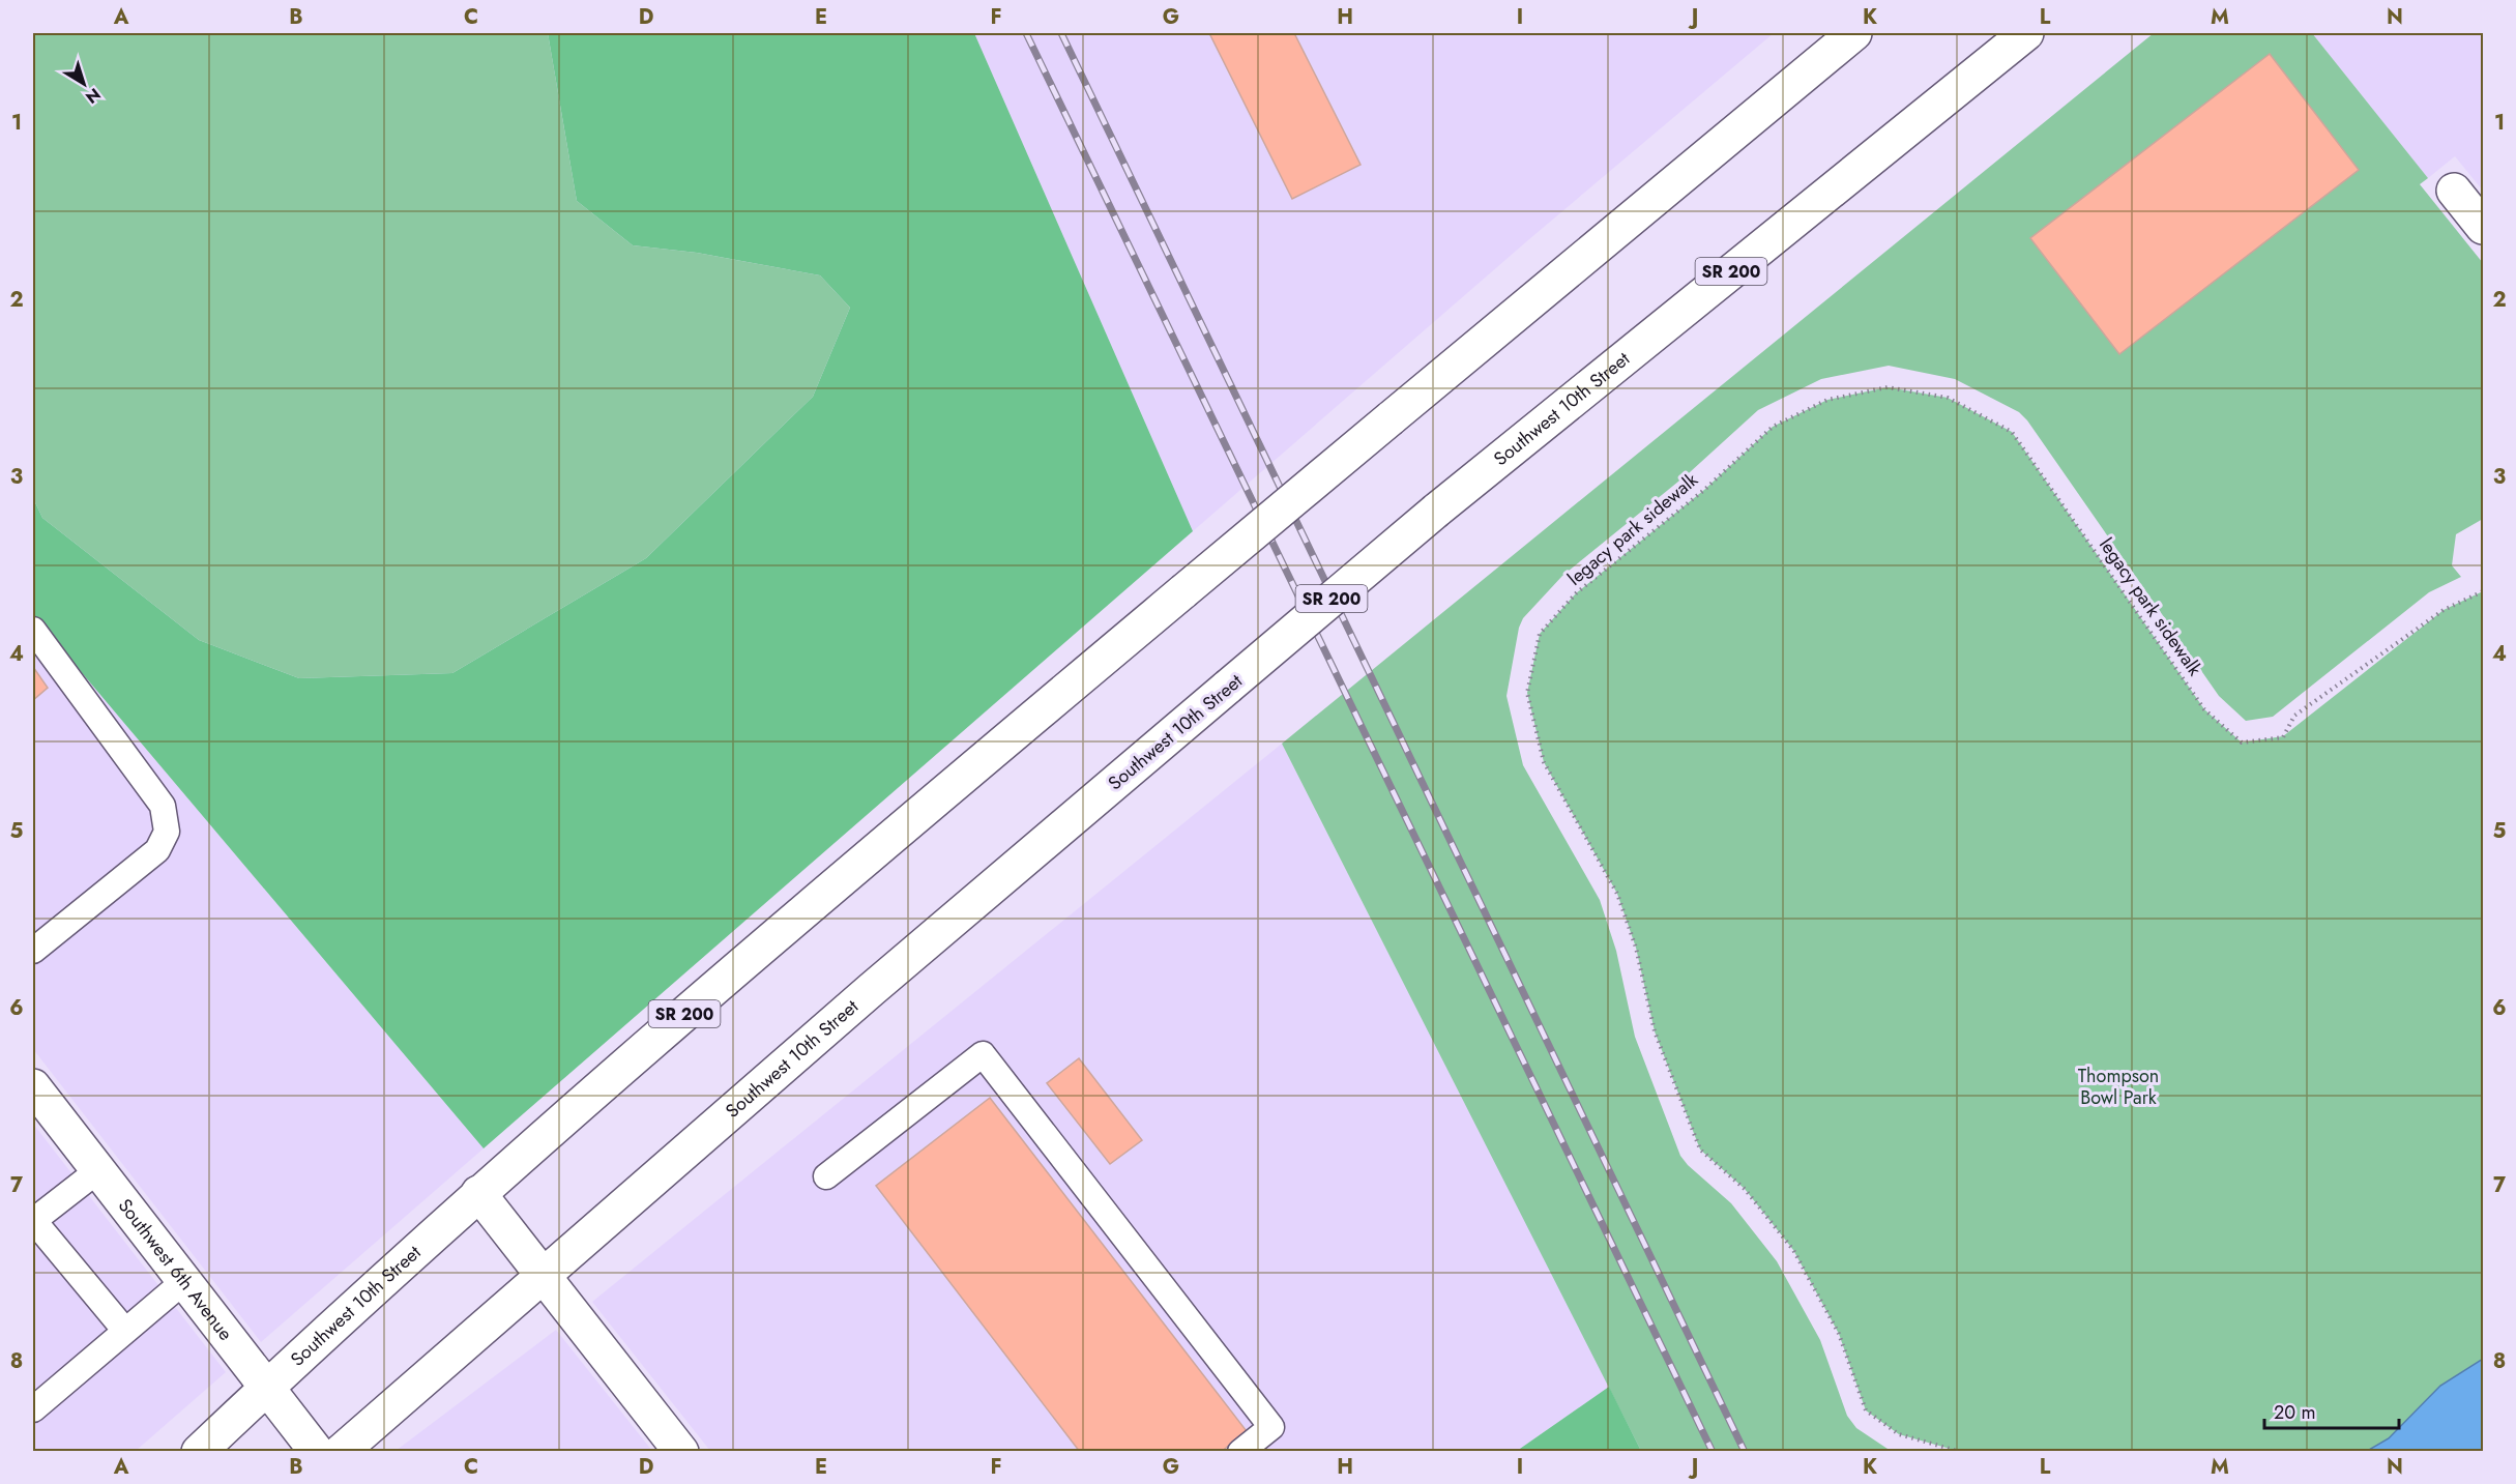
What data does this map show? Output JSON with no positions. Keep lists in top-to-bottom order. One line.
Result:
{"streets":{"main road":["SR 200","Southwest 10th Street","Southwest 6th Avenue"],"path":["legacy park sidewalk"]},"crossings":[["Southwest 10th Street","Southwest 6th Avenue"]],"parks":["Thompson Bowl Park"],"scale_bar":"20 m","north":"bottom right","grid":{"columns":["A","B","C","D","E","F","G","H","I","J","K","L","M","N"],"rows":["1","2","3","4","5","6","7","8"]}}
